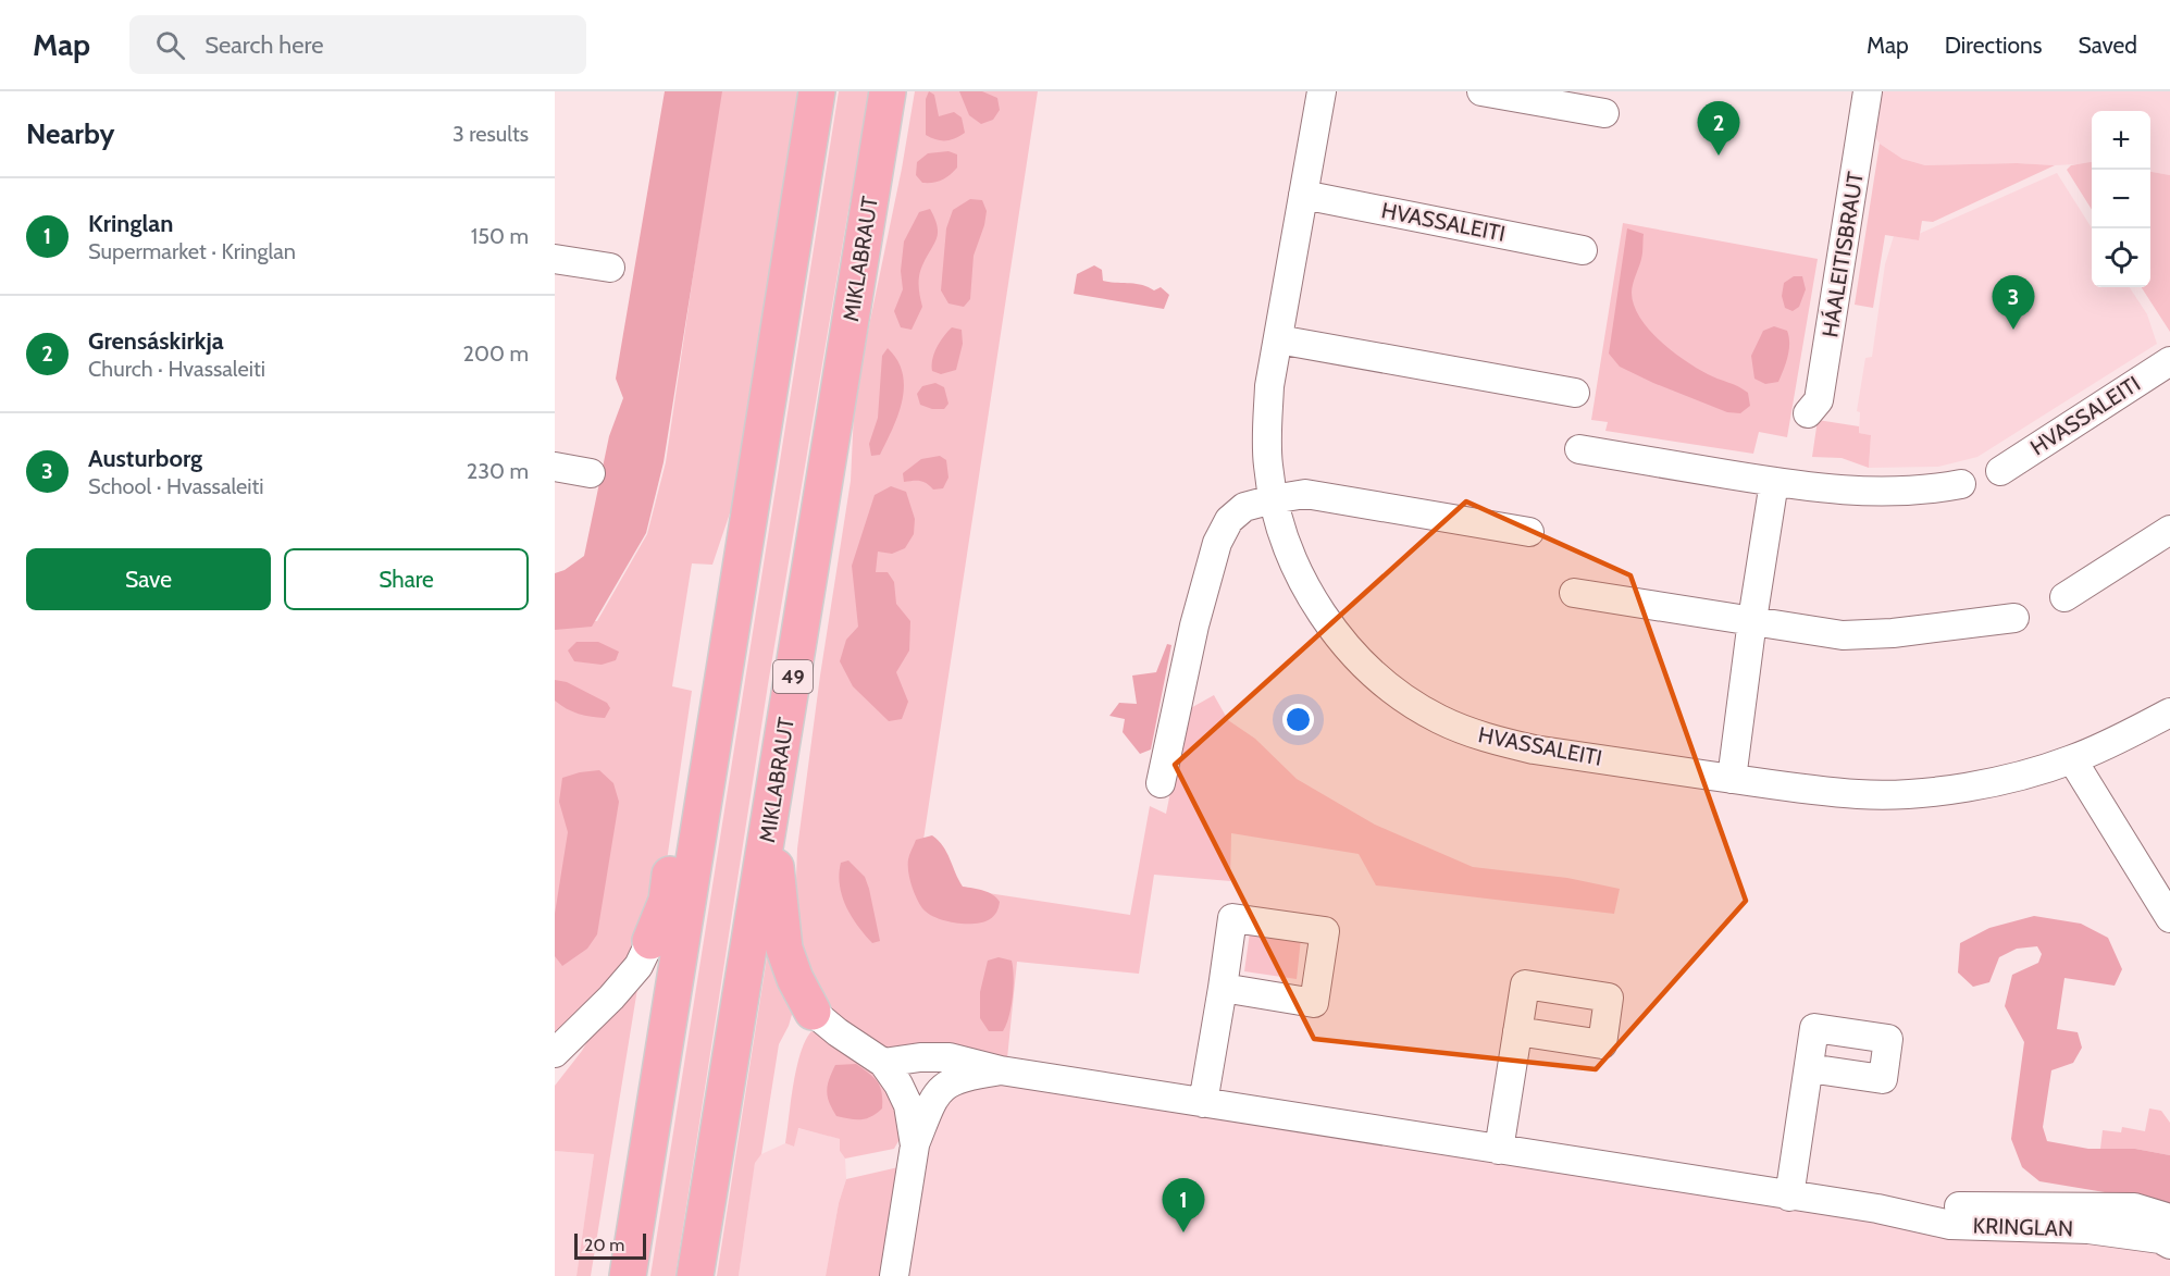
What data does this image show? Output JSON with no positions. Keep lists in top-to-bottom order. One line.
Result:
{"streets":{"highway":["MIKLABRAUT","49"],"street":["HVASSALEITI","HÁALEITISBRAUT","KRINGLAN"]},"scale_bar":"20 m","page":{"header":"Map","search":"Search here","nav":["Map","Directions","Saved"],"heading":["Nearby","3 results"],"pins":["2","3","1"],"map_buttons":["+","−"],"list":[{"mark":"1","name":"Kringlan","note":"Supermarket · Kringlan","value":"150 m"},{"mark":"2","name":"Grensáskirkja","note":"Church · Hvassaleiti","value":"200 m"},{"mark":"3","name":"Austurborg","note":"School · Hvassaleiti","value":"230 m"}],"buttons":["Save","Share"],"scale":"20 m"}}
